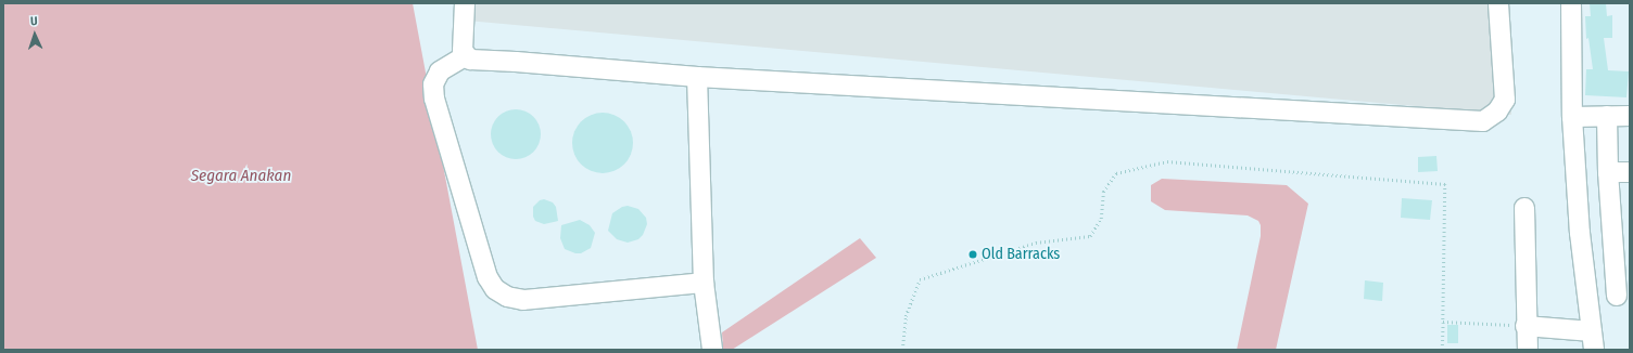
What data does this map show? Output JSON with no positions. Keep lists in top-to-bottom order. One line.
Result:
{"water":["Segara Anakan"],"places":["Old Barracks"],"north":"top"}
